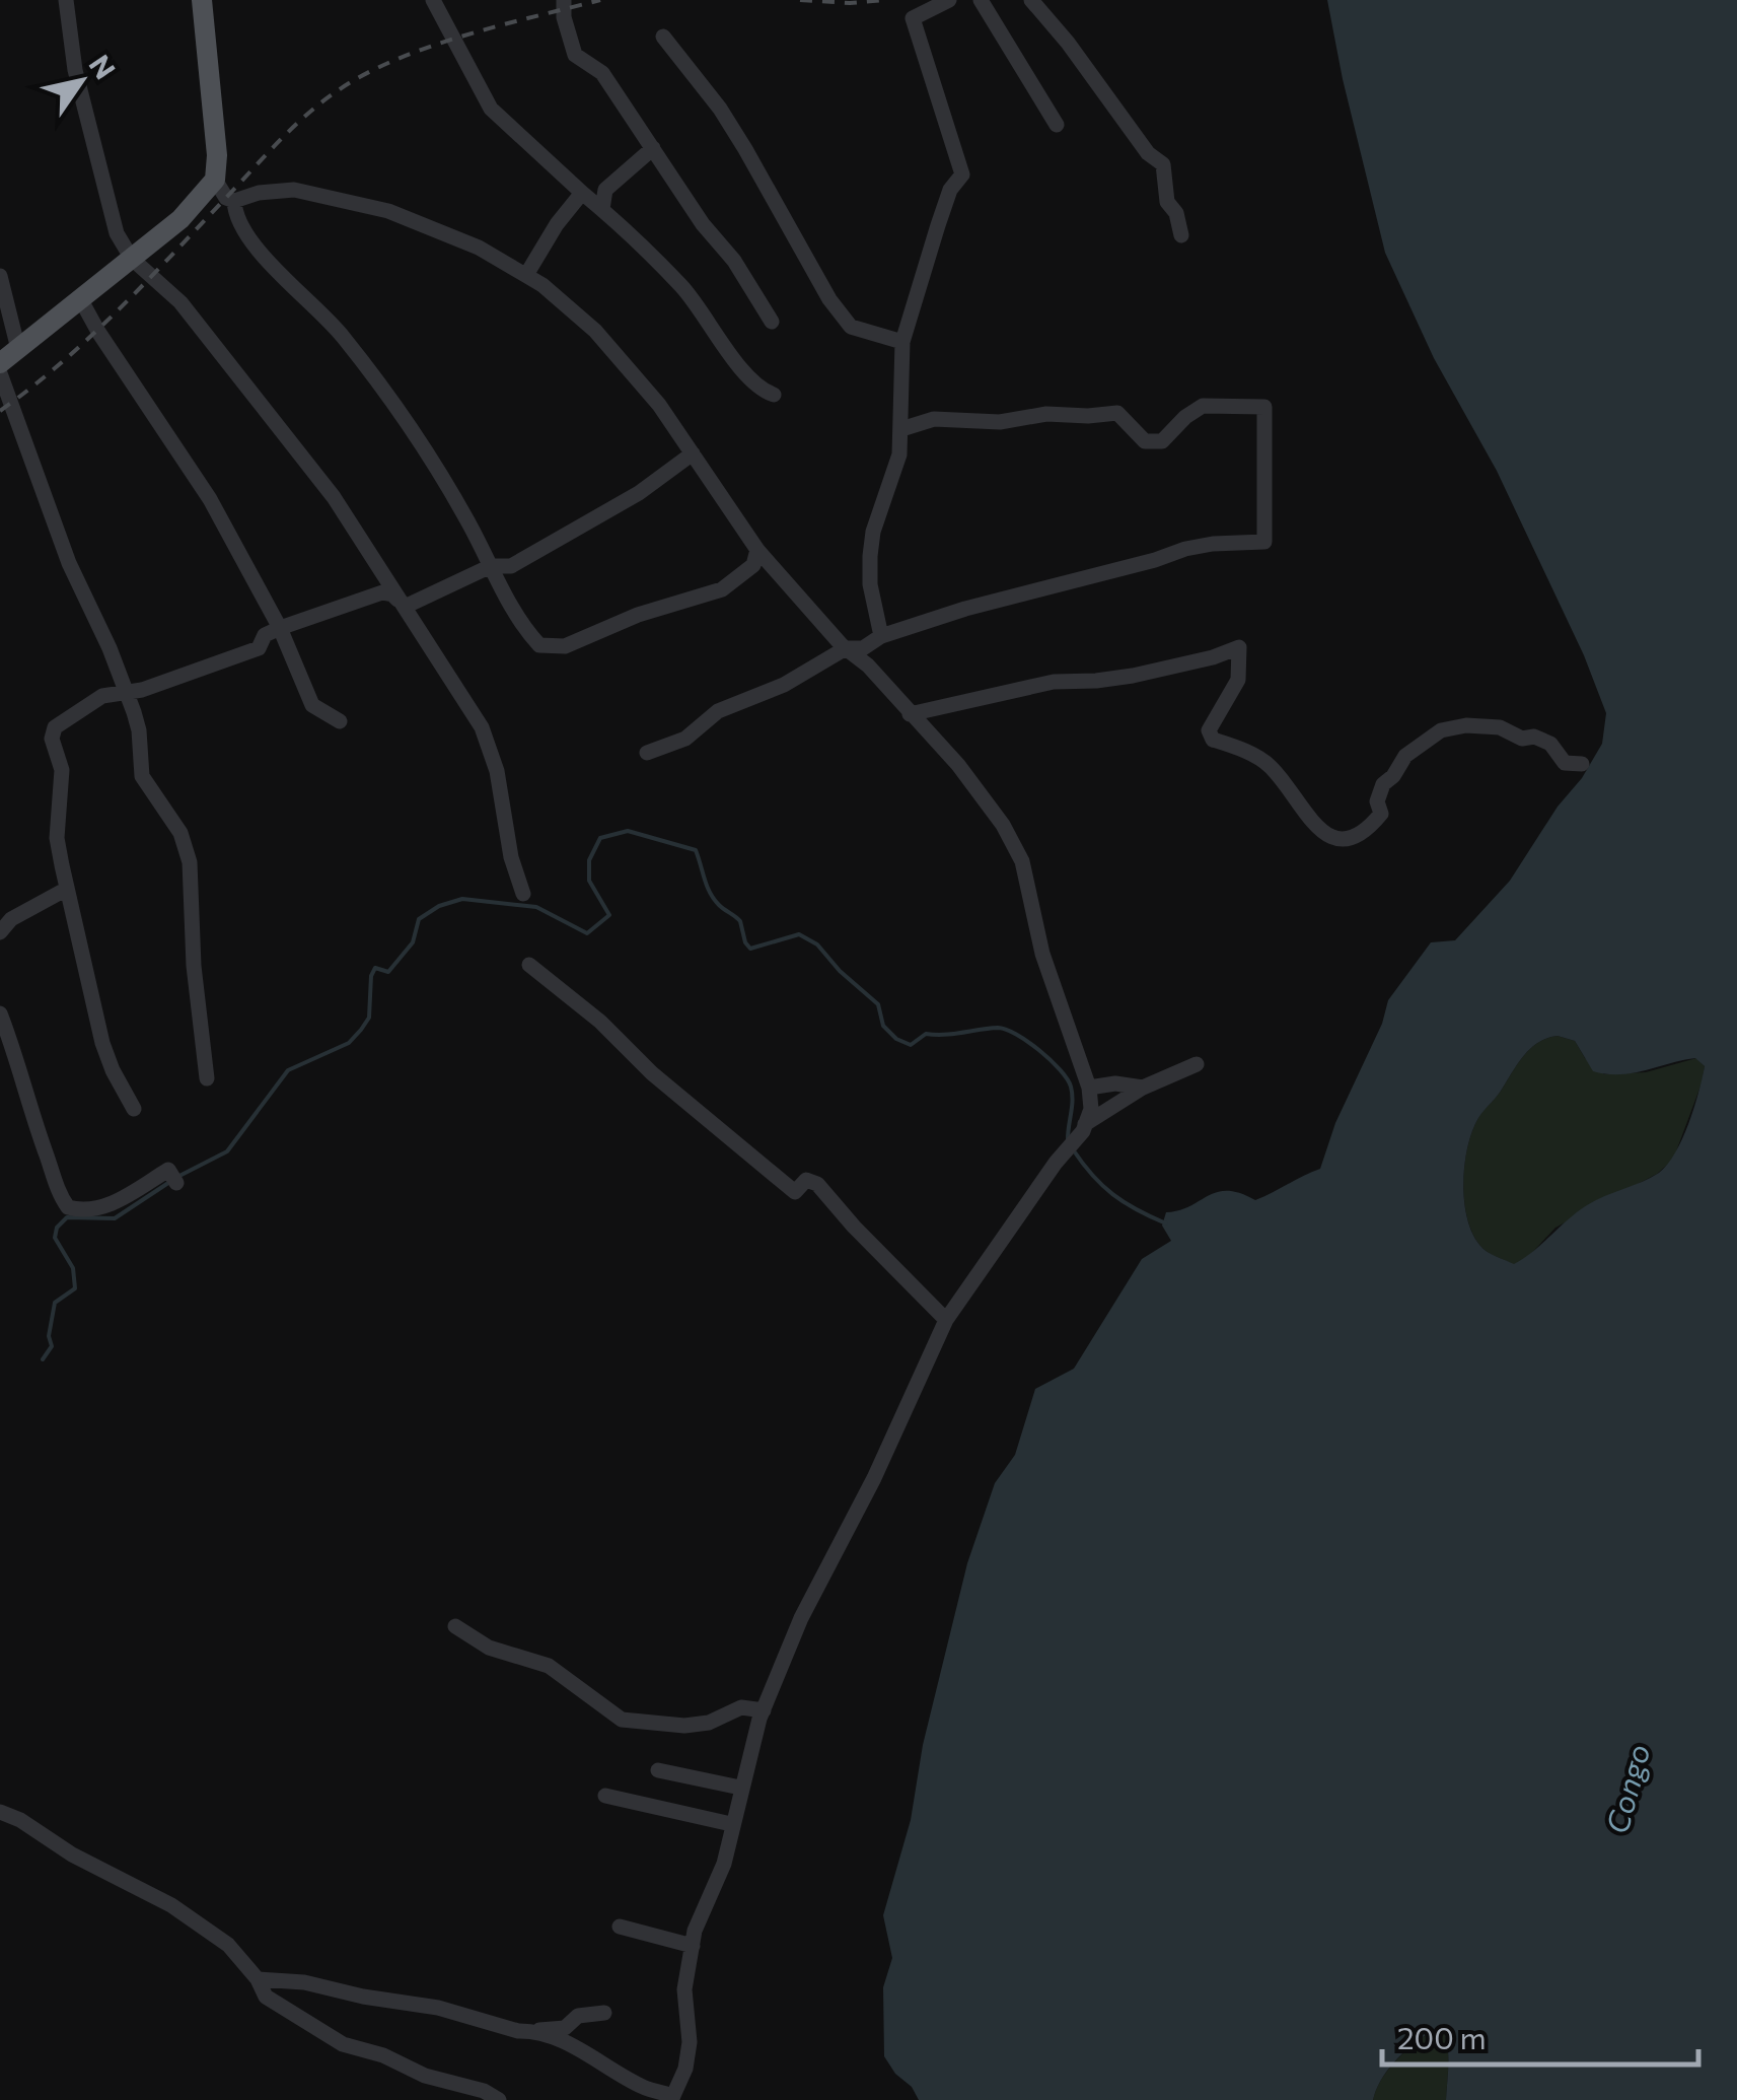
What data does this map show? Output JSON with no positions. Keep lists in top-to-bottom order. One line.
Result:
{"water":["Congo"],"scale_bar":"200 m","north":"top right"}
